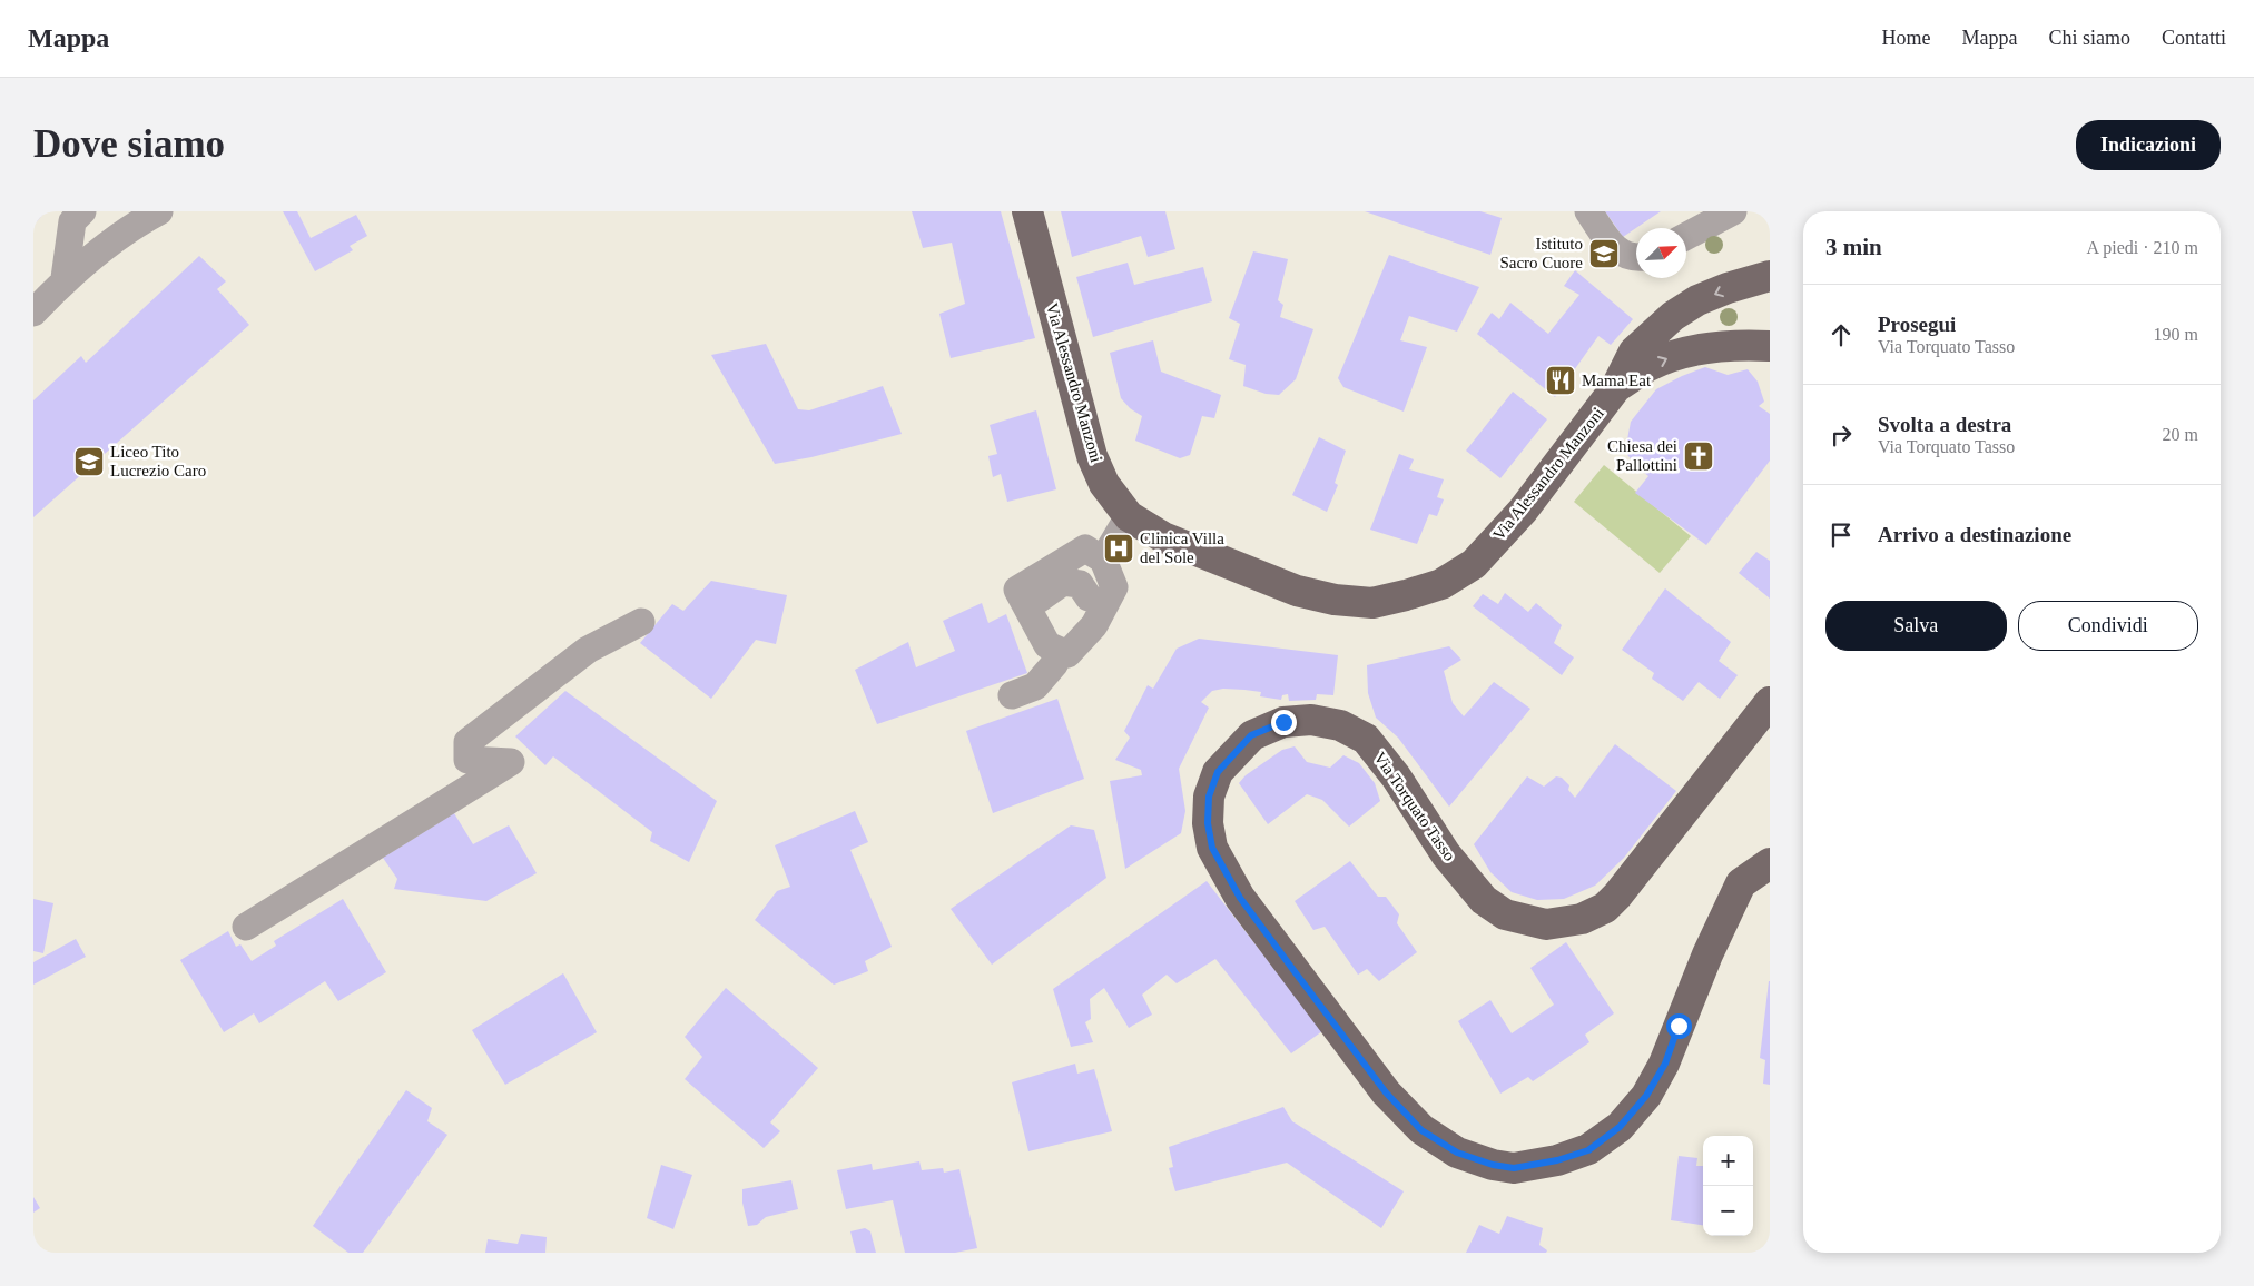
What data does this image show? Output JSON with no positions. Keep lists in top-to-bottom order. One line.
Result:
{"streets":{"main road":["Via Alessandro Manzoni","Via Torquato Tasso"]},"places":{"school or university":["Istituto Sacro Cuore","Liceo Tito Lucrezio Caro"],"restaurant":["Mama Eat"],"church":["Chiesa dei Pallottini"],"hospital":["Clinica Villa del Sole"]},"north":"top right","page":{"header":"Mappa","nav":["Home","Mappa","Chi siamo","Contatti"],"buttons":["Indicazioni",["Salva","Condividi"]],"title":"Dove siamo","heading":["3 min","A piedi · 210 m"],"list":[["Prosegui","Via Torquato Tasso","190 m"],["Svolta a destra","Via Torquato Tasso","20 m"],"Arrivo a destinazione"],"map_buttons":["+","−"]}}
